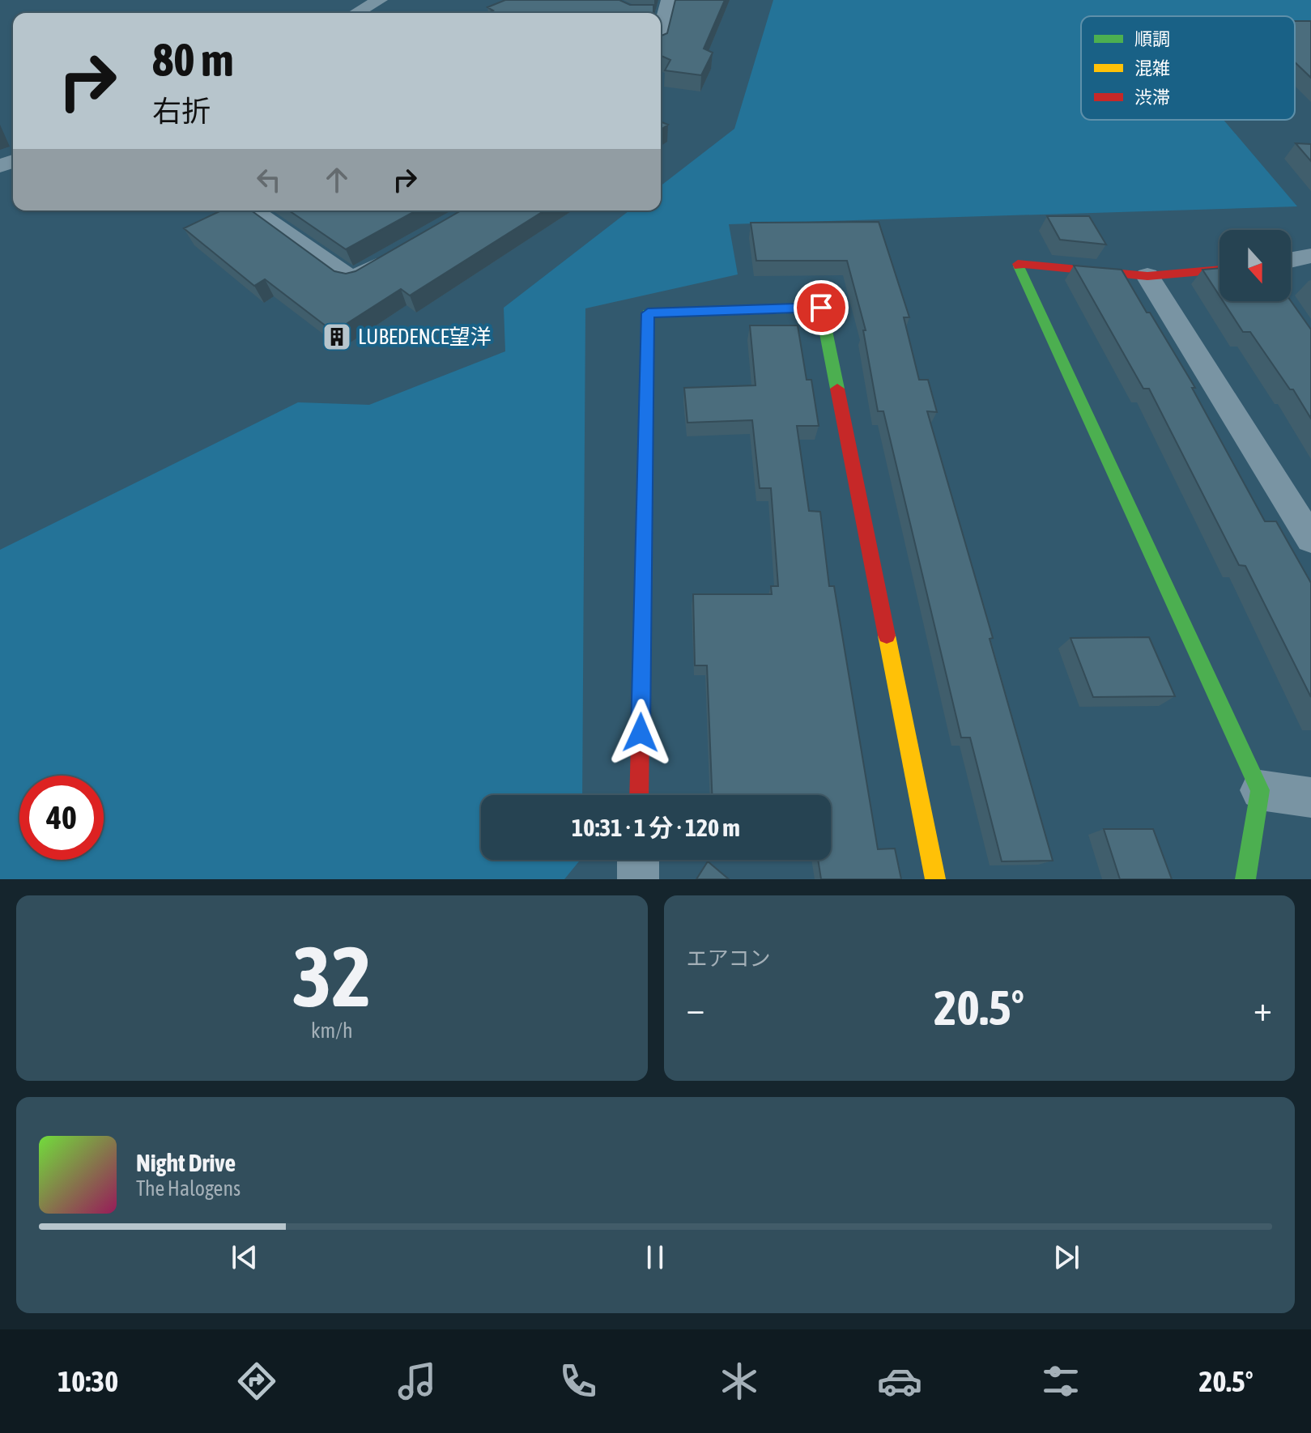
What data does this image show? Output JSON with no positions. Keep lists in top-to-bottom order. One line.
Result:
{"places":{"building":["LUBEDENCE望洋"]},"legend":["順調","混雑","渋滞"],"north":"bottom","page":{"turn":["80 m","右折"],"limit":"40","trip":"10:31 · 1 分 · 120 m","tile":[["32","km/h"],"エアコン"],"heat":["−","20.5°","+"],"song":["Night Drive","The Halogens"],"tabs":["10:30","20.5°"]}}
